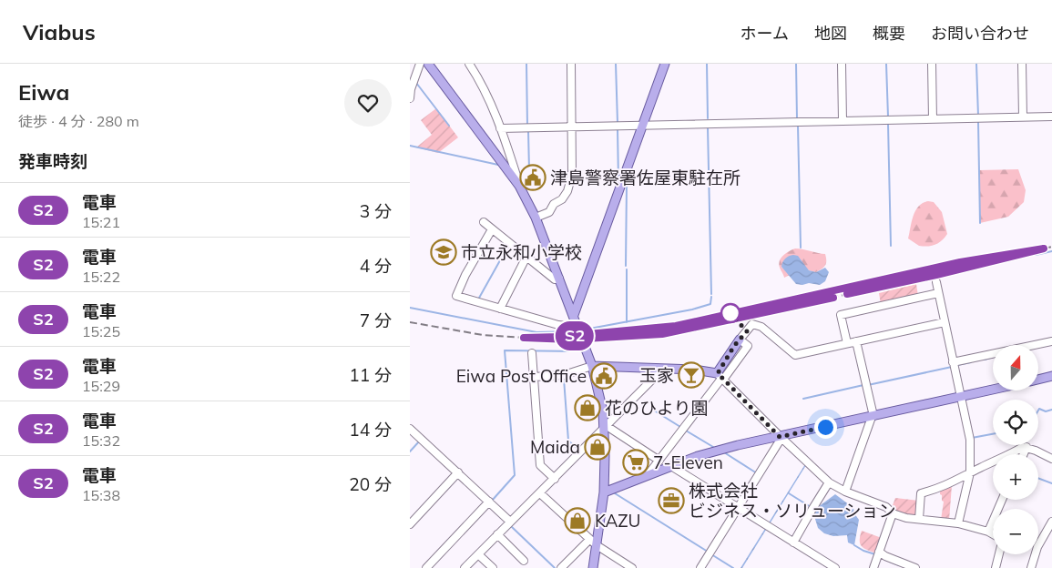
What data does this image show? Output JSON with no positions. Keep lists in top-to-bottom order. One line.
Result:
{"places":{"public building":["津島警察署佐屋東駐在所","Eiwa Post Office"],"school or university":["市立永和小学校"],"bar":["玉家"],"shop":["花のひより園","Maida","KAZU"],"supermarket":["7-Eleven"],"office":["株式会社 ビジネス・ソリューション"]},"north":"top","page":{"header":"Viabus","nav":["ホーム","地図","概要","お問い合わせ"],"heading":[["Eiwa","徒歩 · 4 分 · 280 m"],"発車時刻"],"on_map":"S2","list":[{"mark":"S2","name":"電車","note":"15:21","value":"3 分"},{"mark":"S2","name":"電車","note":"15:22","value":"4 分"},{"mark":"S2","name":"電車","note":"15:25","value":"7 分"},{"mark":"S2","name":"電車","note":"15:29","value":"11 分"},{"mark":"S2","name":"電車","note":"15:32","value":"14 分"},{"mark":"S2","name":"電車","note":"15:38","value":"20 分"}],"map_buttons":["+","−"]}}
